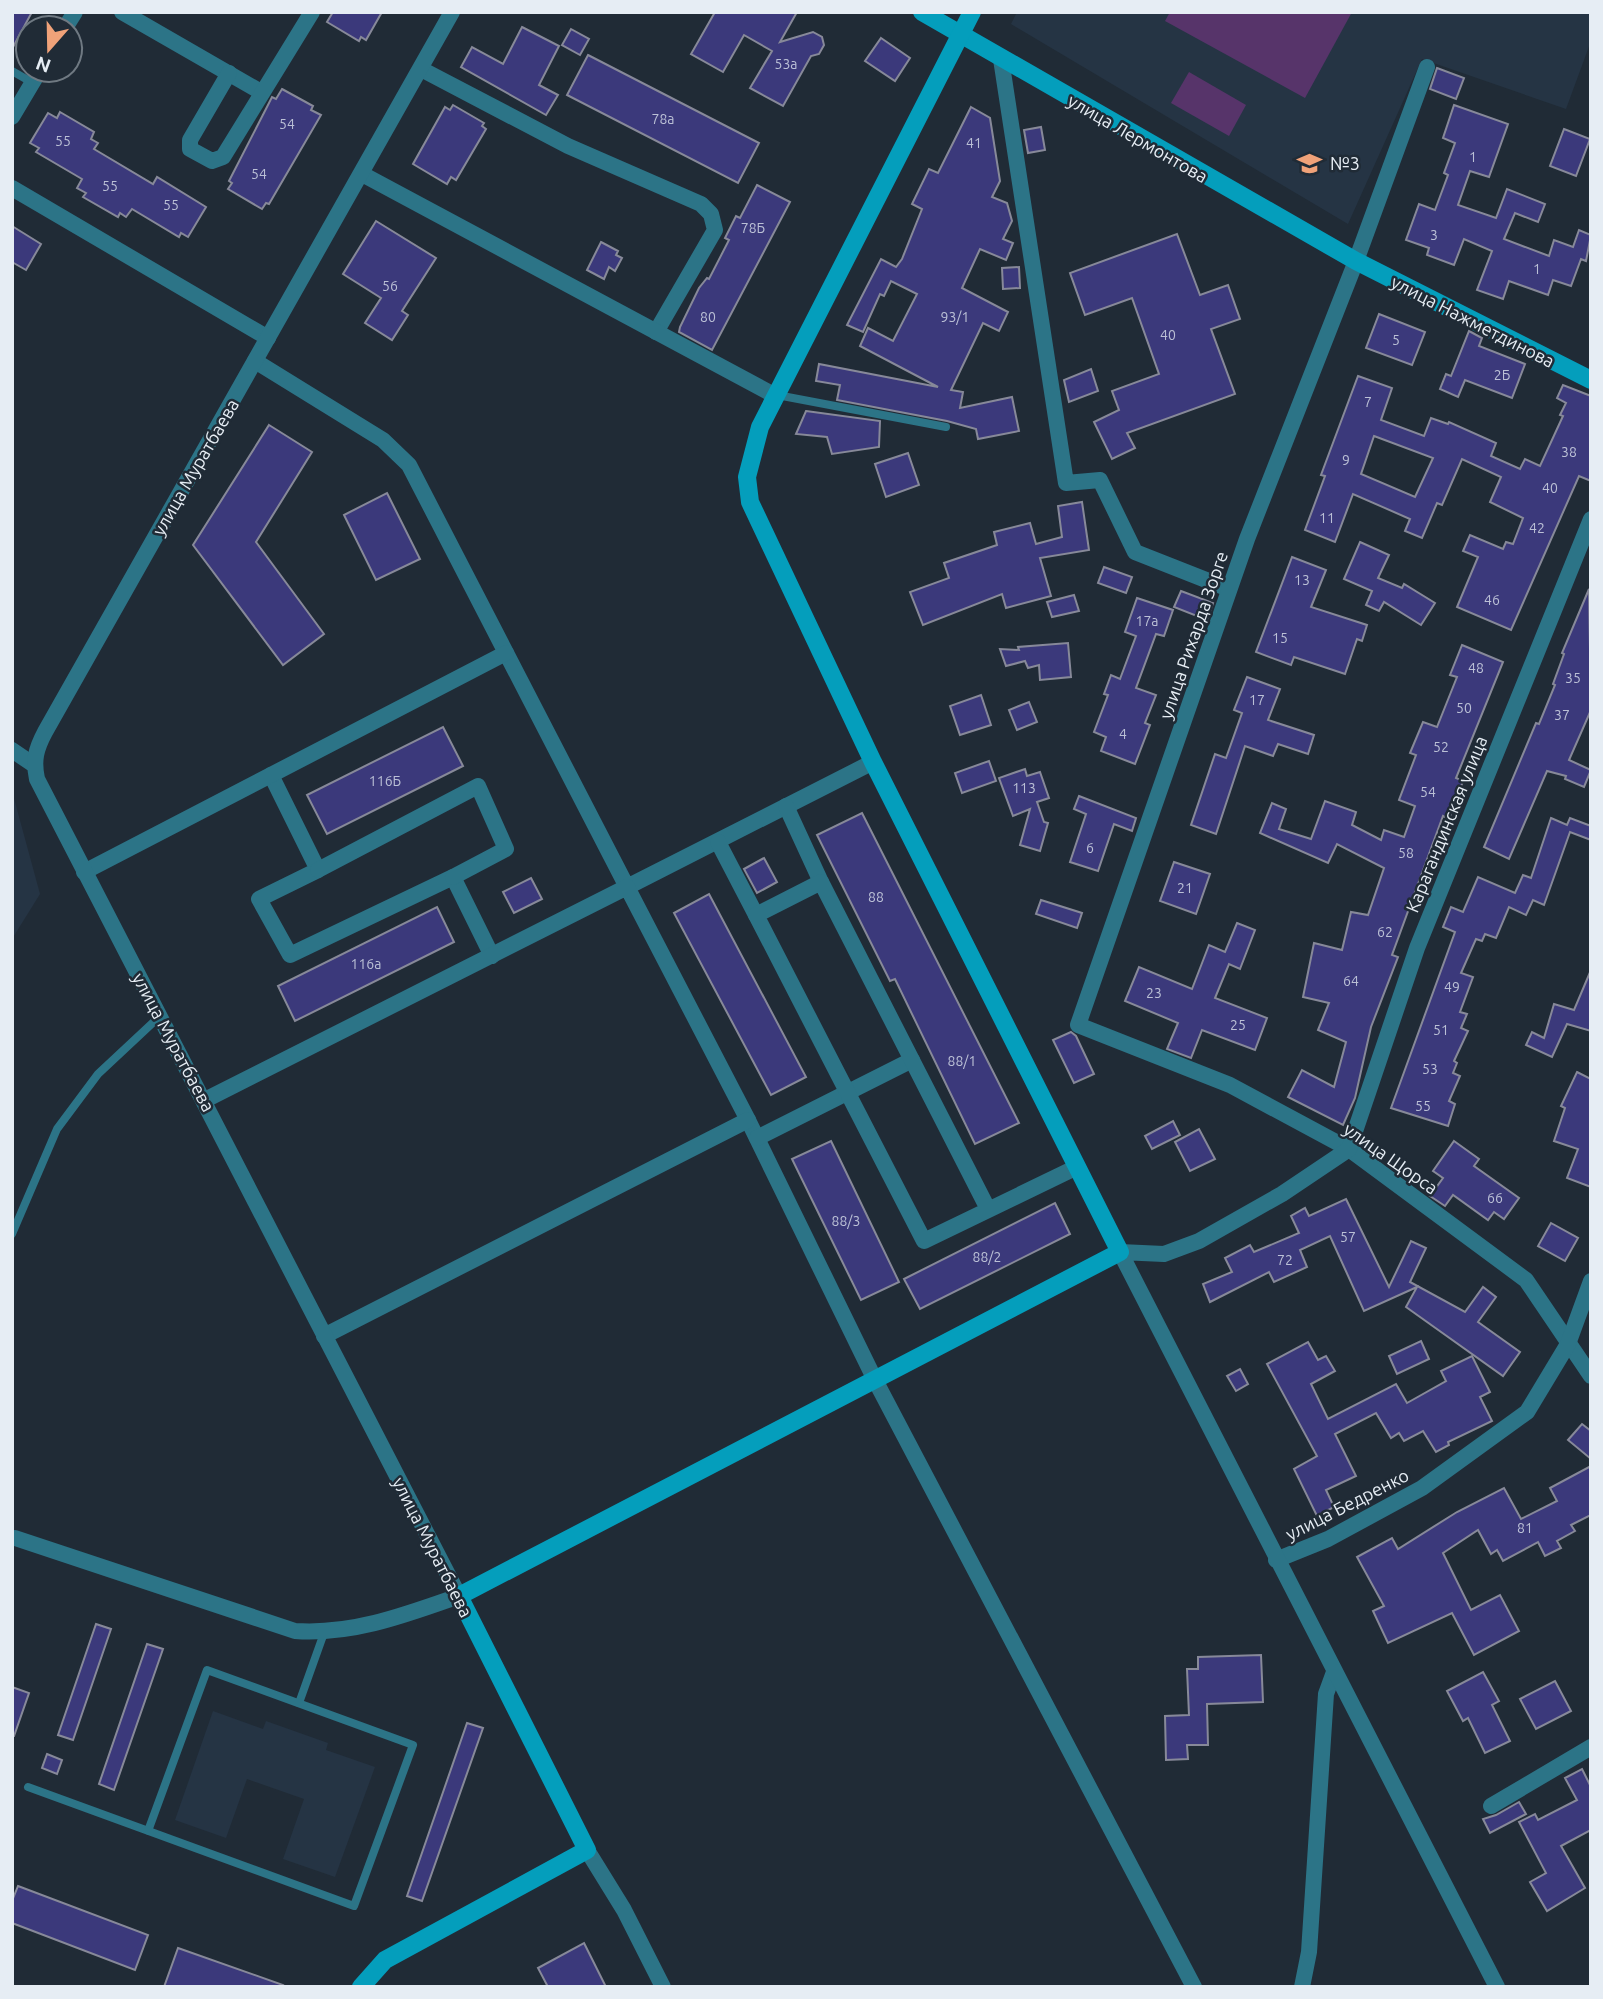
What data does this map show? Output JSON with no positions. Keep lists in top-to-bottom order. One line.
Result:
{"streets":{"street":["улица Лермонтова","улица Нажметдинова","улица Муратбаева","улица Рихарда Зорге","Карагандинская улица","улица Щорса","улица Бедренко"]},"crossings":[["улица Лермонтова","улица Нажметдинова"],["улица Лермонтова","улица Рихарда Зорге"],["улица Нажметдинова","улица Рихарда Зорге"],["улица Рихарда Зорге","улица Щорса"],["Карагандинская улица","улица Щорса"],["улица Щорса","улица Бедренко"]],"places":{"school or university":["№3"]},"house_numbers":["53а","78а","54","55","41","1","54","55","55","78Б","3","1","56","80","93/1","40","5","2Б","7","38","9","40","11","42","13","46","17а","15","48","35","17","50","37","4","52","116Б","113","54","6","58","21","88","62","116а","64","49","23","25","51","88/1","53","55","66","88/3","57","88/2","72","81"],"north":"bottom"}
